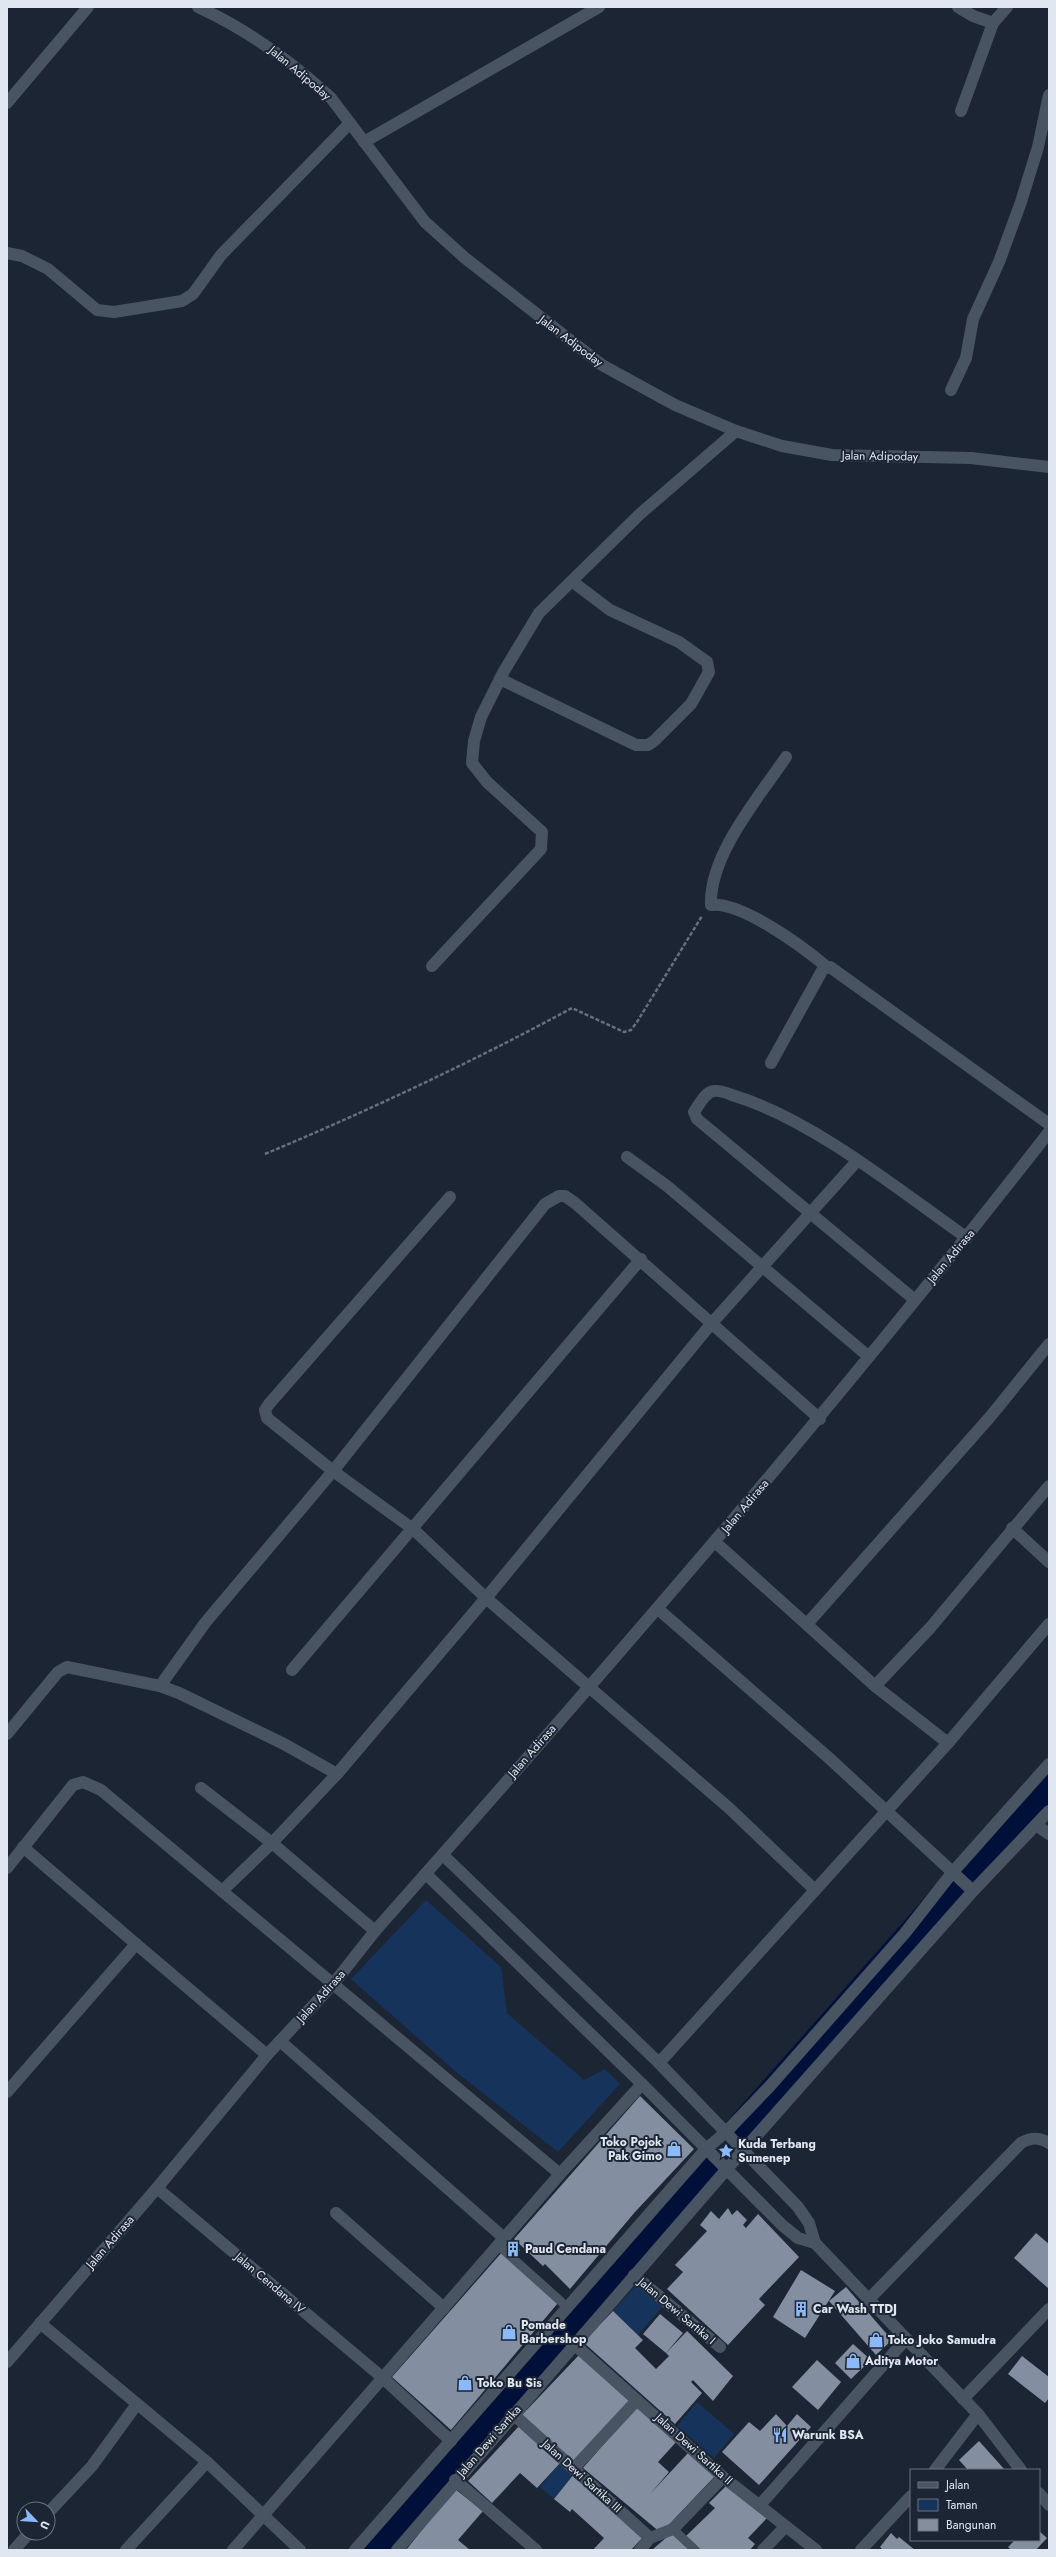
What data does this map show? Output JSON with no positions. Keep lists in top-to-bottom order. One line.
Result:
{"streets":{"street":["Jalan Adipoday","Jalan Adirasa","Jalan Cendana IV","Jalan Dewi Sartika I","Jalan Dewi Sartika","Jalan Dewi Sartika II","Jalan Dewi Sartika III"]},"crossings":[["Jalan Adirasa","Jalan Cendana IV"],["Jalan Dewi Sartika I","Jalan Dewi Sartika"],["Jalan Dewi Sartika","Jalan Dewi Sartika II"],["Jalan Dewi Sartika","Jalan Dewi Sartika III"]],"places":{"shop":["Toko Pojok Pak Gimo","Pomade Barbershop","Toko Joko Samudra","Aditya Motor","Toko Bu Sis"],"place":["Kuda Terbang Sumenep"],"building":["Paud Cendana","Car Wash TTDJ"],"restaurant":["Warunk BSA"]},"legend":["Jalan","Taman","Bangunan"],"north":"bottom right"}
